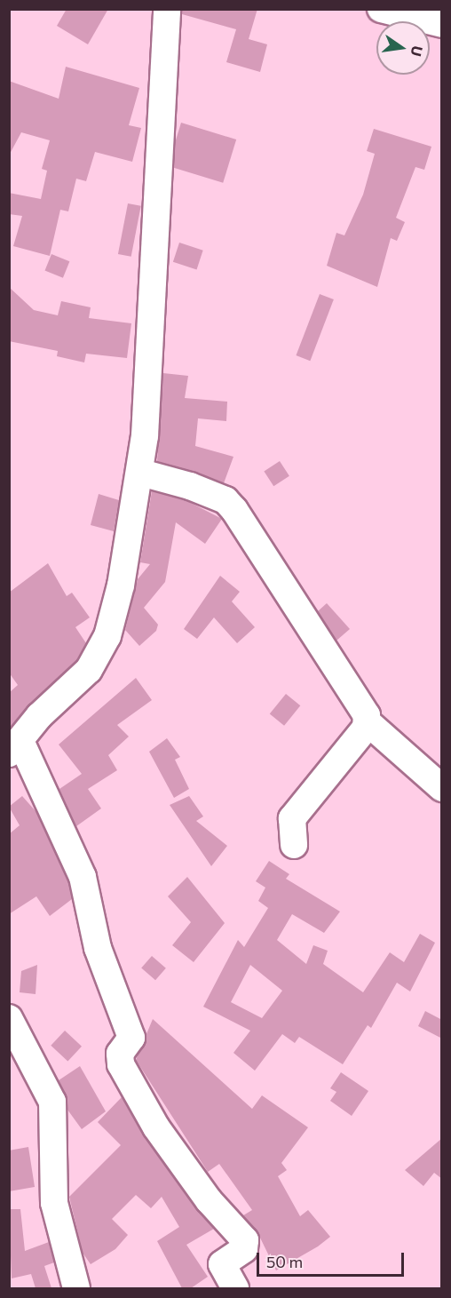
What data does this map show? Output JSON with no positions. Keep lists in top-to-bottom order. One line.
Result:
{"scale_bar":"50 m","north":"right"}
